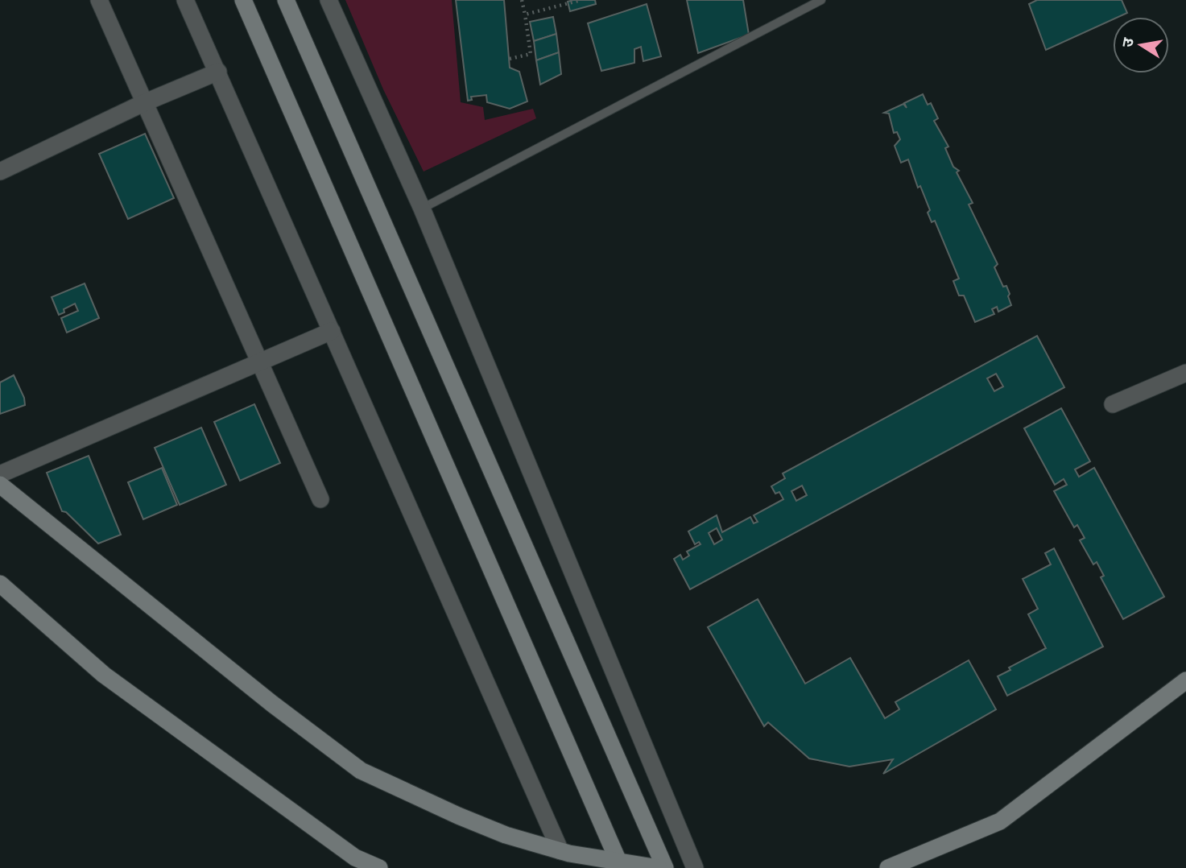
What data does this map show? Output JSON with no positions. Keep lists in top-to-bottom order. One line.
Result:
{"north":"left"}
